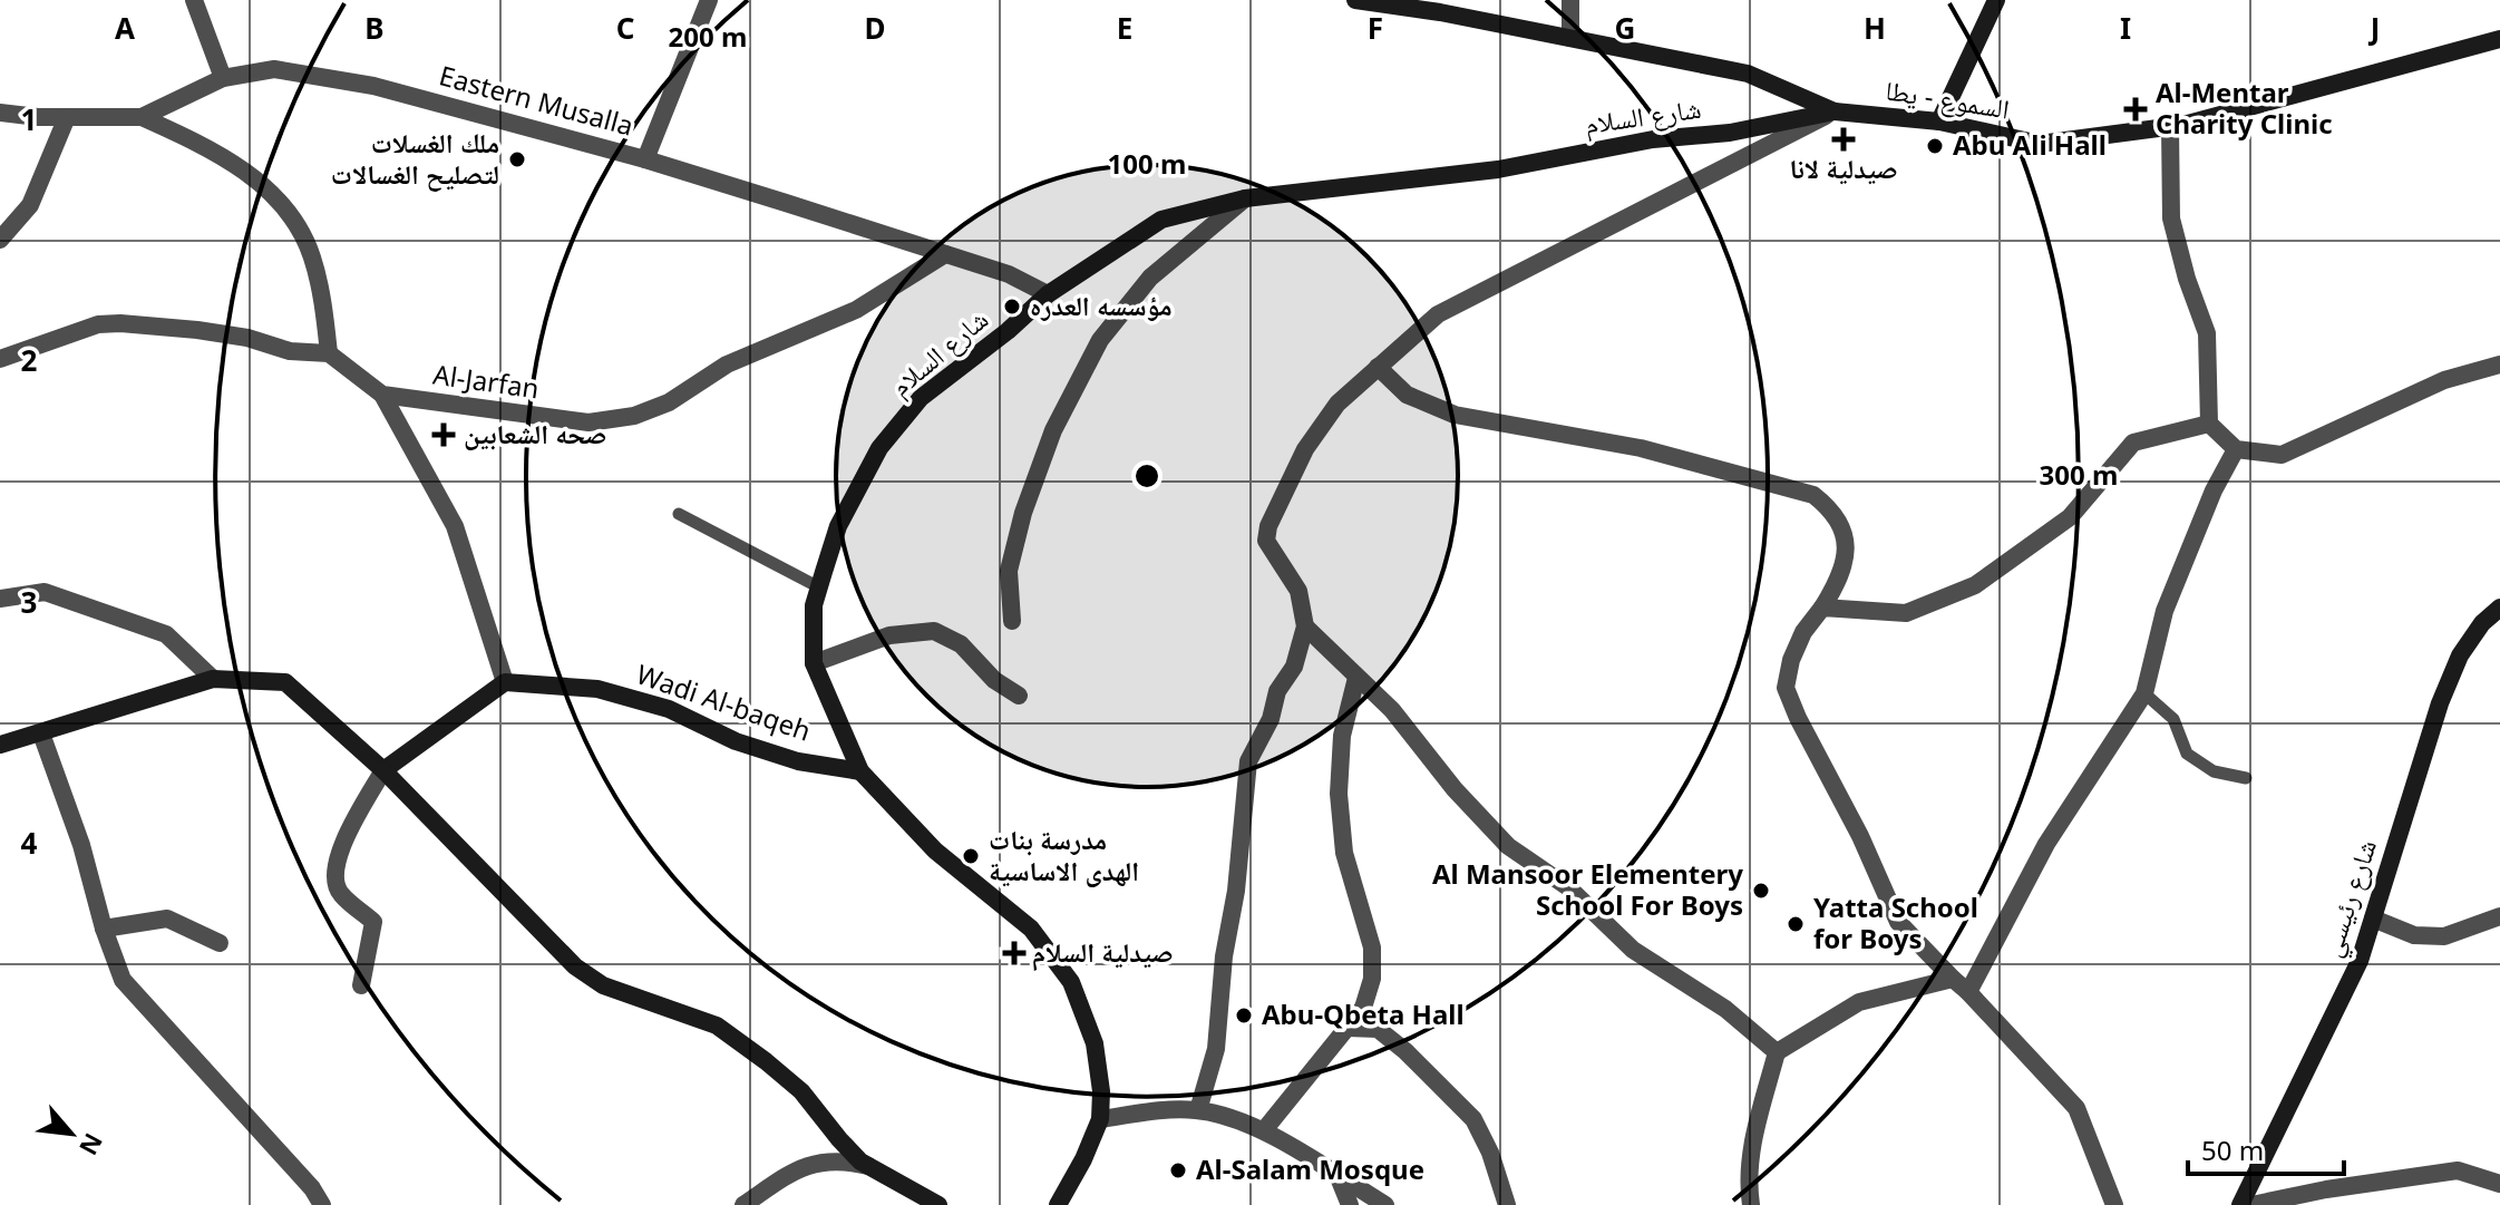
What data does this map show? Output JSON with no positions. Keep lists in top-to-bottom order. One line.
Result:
{"streets":{"main road":["السموع - يطا","شارع السلام","Wadi Al-baqeh","شارع رئيسي"],"street":["Eastern Musalla","Al-Jarfan"]},"crossings":[["السموع - يطا","شارع السلام"],["Eastern Musalla","شارع السلام"],["Eastern Musalla","Al-Jarfan"],["شارع السلام","Wadi Al-baqeh"]],"places":{"health":["Al-Mentar Charity Clinic","صيدلية لانا","صحه الشعابين","صيدلية السلام"],"other":["Abu Ali Hall","ملك الغسلات لتصليح الغسالات","مؤسسه العدره","مدرسة بنات الهدى الاساسية","Al Mansoor Elementery School For Boys","Yatta School for Boys","Abu-Qbeta Hall","Al-Salam Mosque"]},"scale_bar":"50 m","north":"bottom right","grid":{"columns":["A","B","C","D","E","F","G","H","I","J"],"rows":["1","2","3","4"]},"rings":["200 m","100 m","300 m"]}
